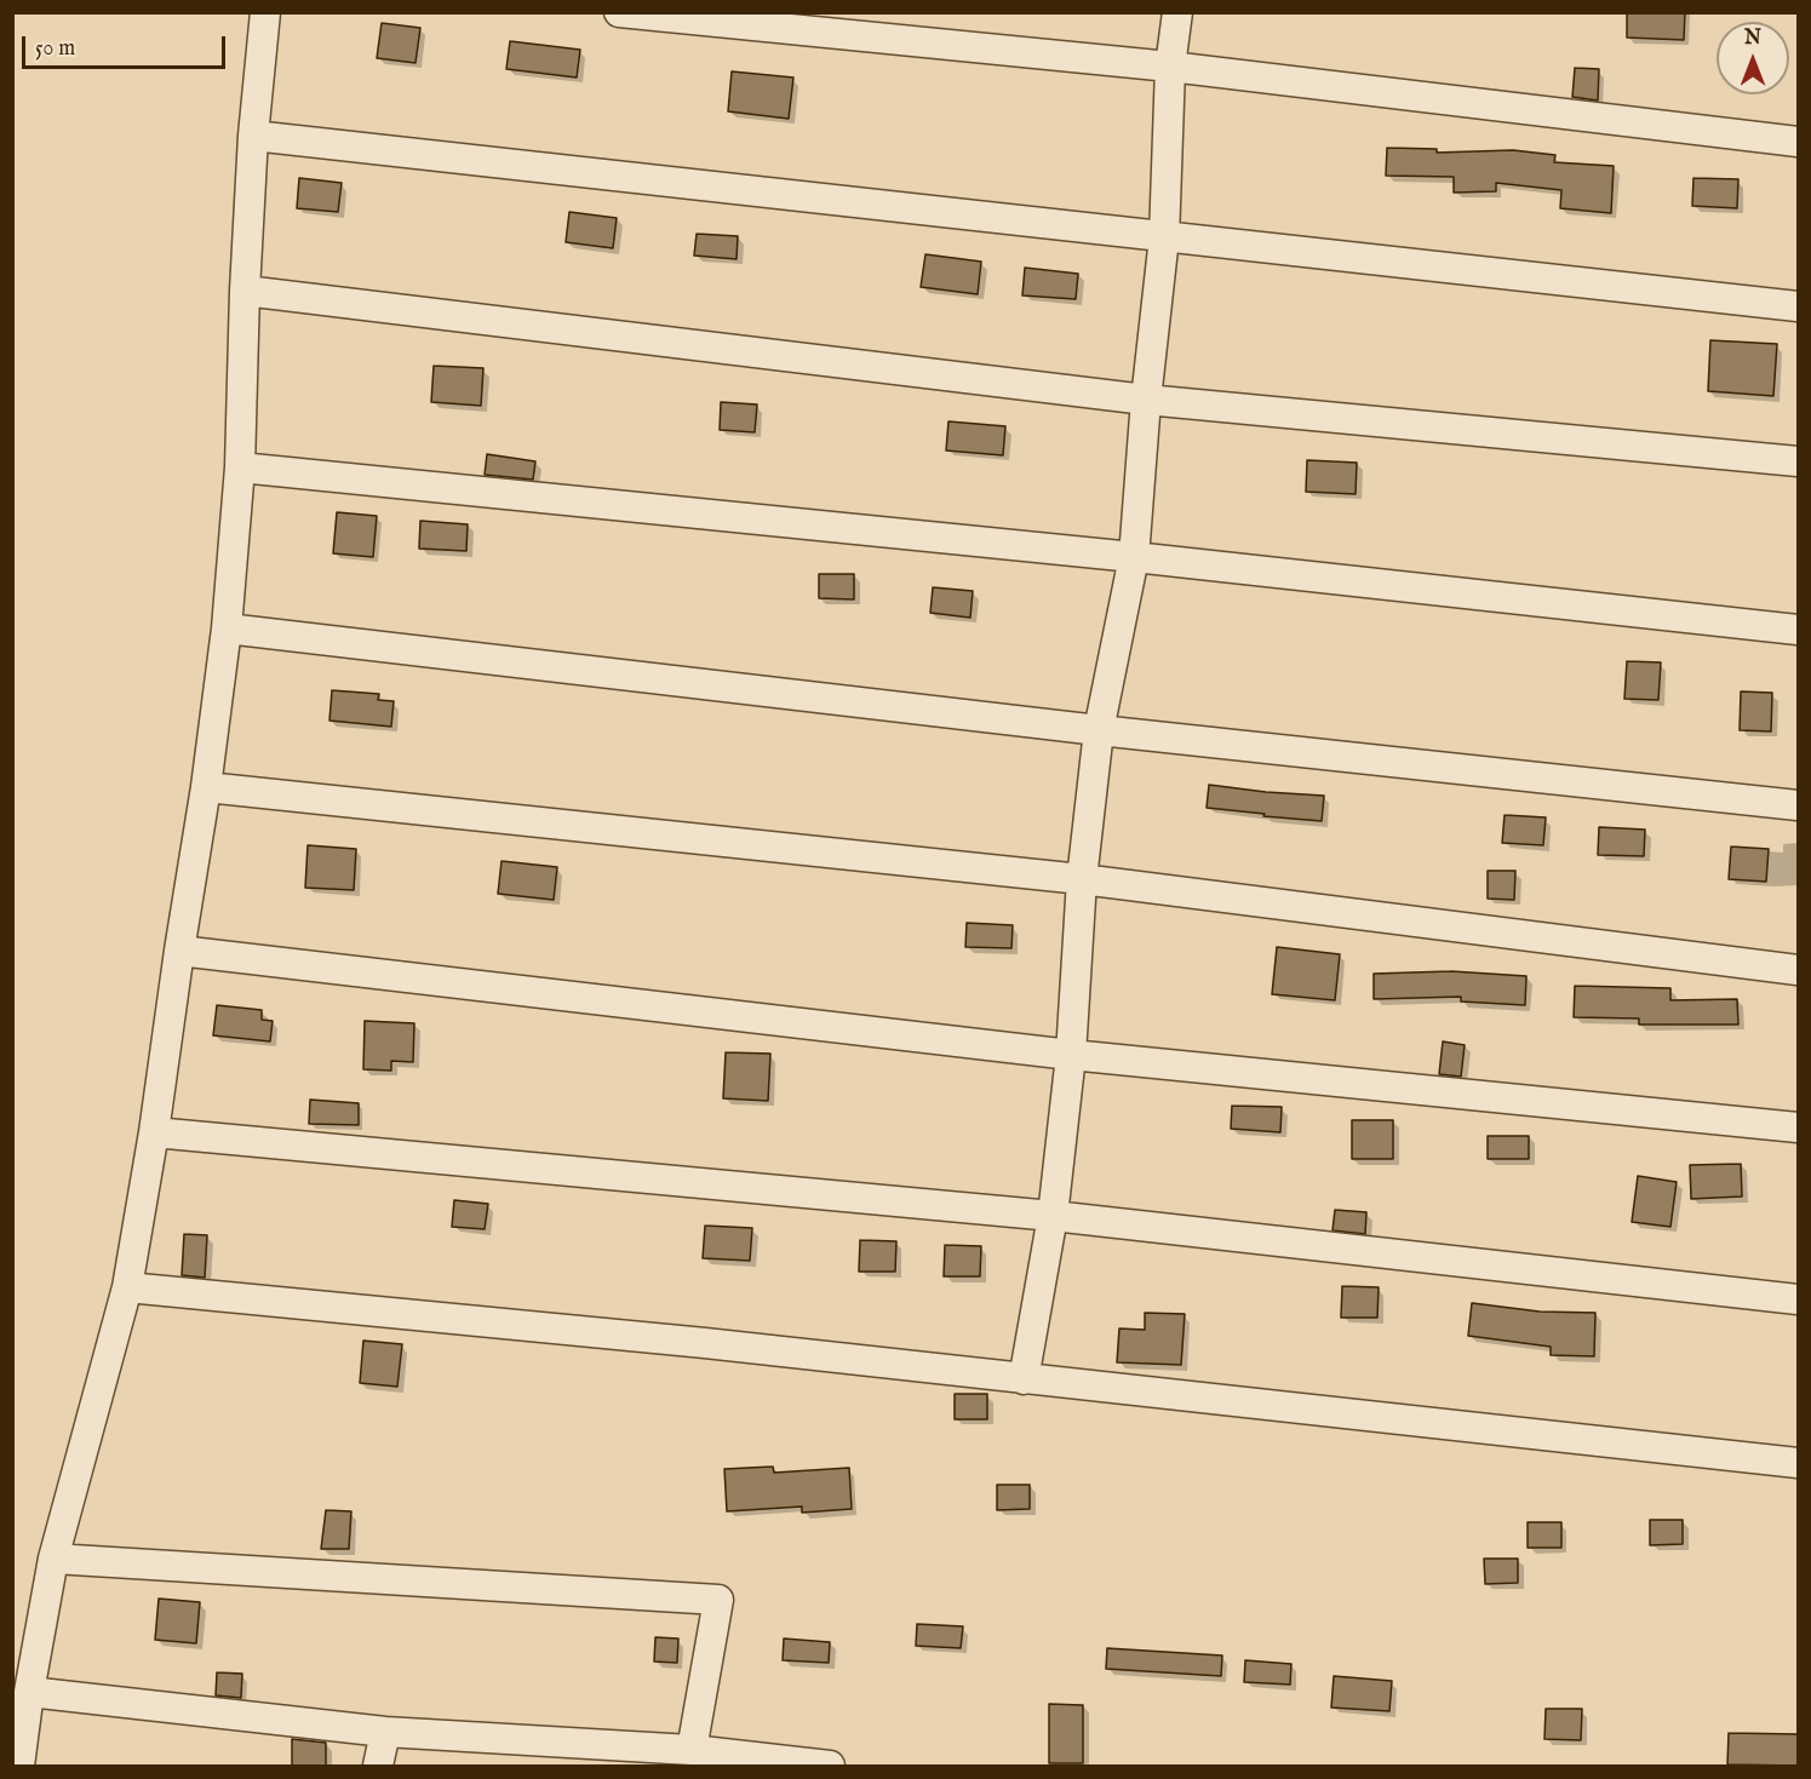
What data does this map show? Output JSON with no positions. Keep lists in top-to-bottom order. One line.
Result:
{"scale_bar":"50 m","north":"top"}
